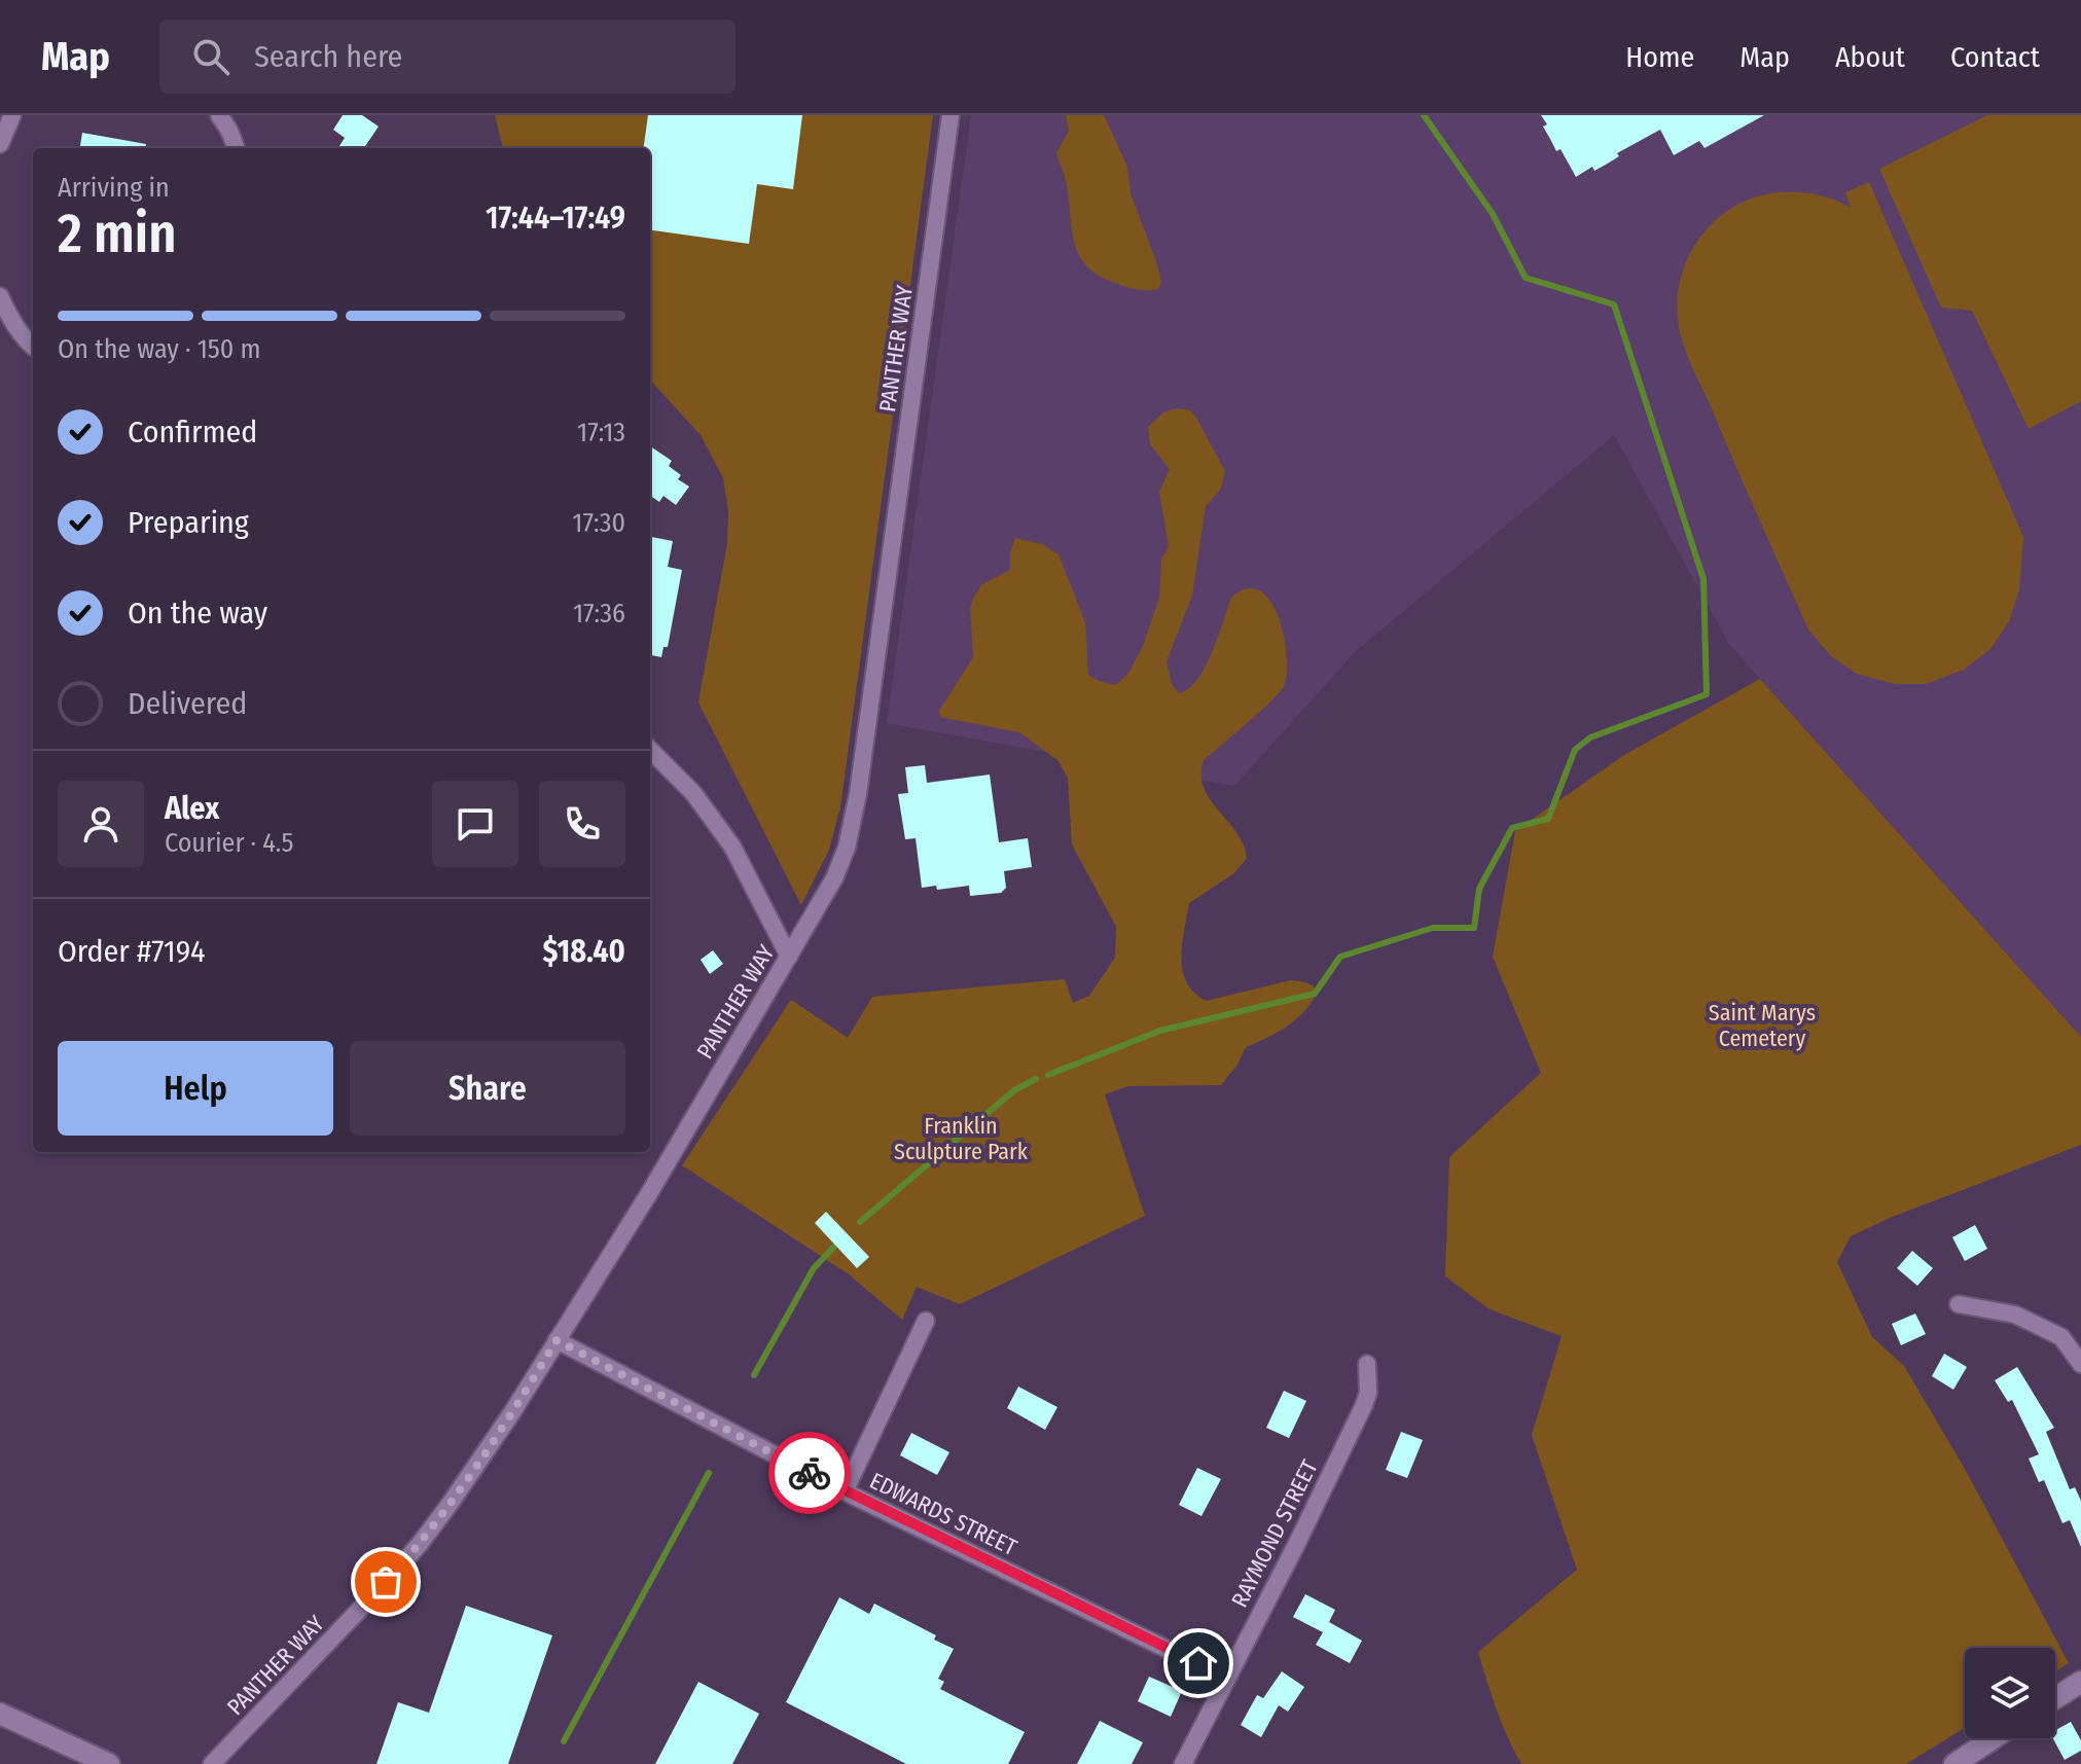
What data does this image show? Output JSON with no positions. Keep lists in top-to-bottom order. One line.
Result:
{"streets":{"street":["PANTHER WAY","EDWARDS STREET","RAYMOND STREET"]},"crossings":[["PANTHER WAY","EDWARDS STREET"],["EDWARDS STREET","RAYMOND STREET"]],"parks":["Saint Marys Cemetery","Franklin Sculpture Park"],"page":{"header":"Map","search":"Search here","nav":["Home","Map","About","Contact"],"heading":["2 min","Arriving in","17:44–17:49"],"panel":["Alex","Courier · 4.5","Order #7194","$18.40"],"bar":"On the way · 150 m","list":[["Confirmed","17:13"],["Preparing","17:30"],["On the way","17:36"],"Delivered"],"buttons":["Help","Share"]}}
